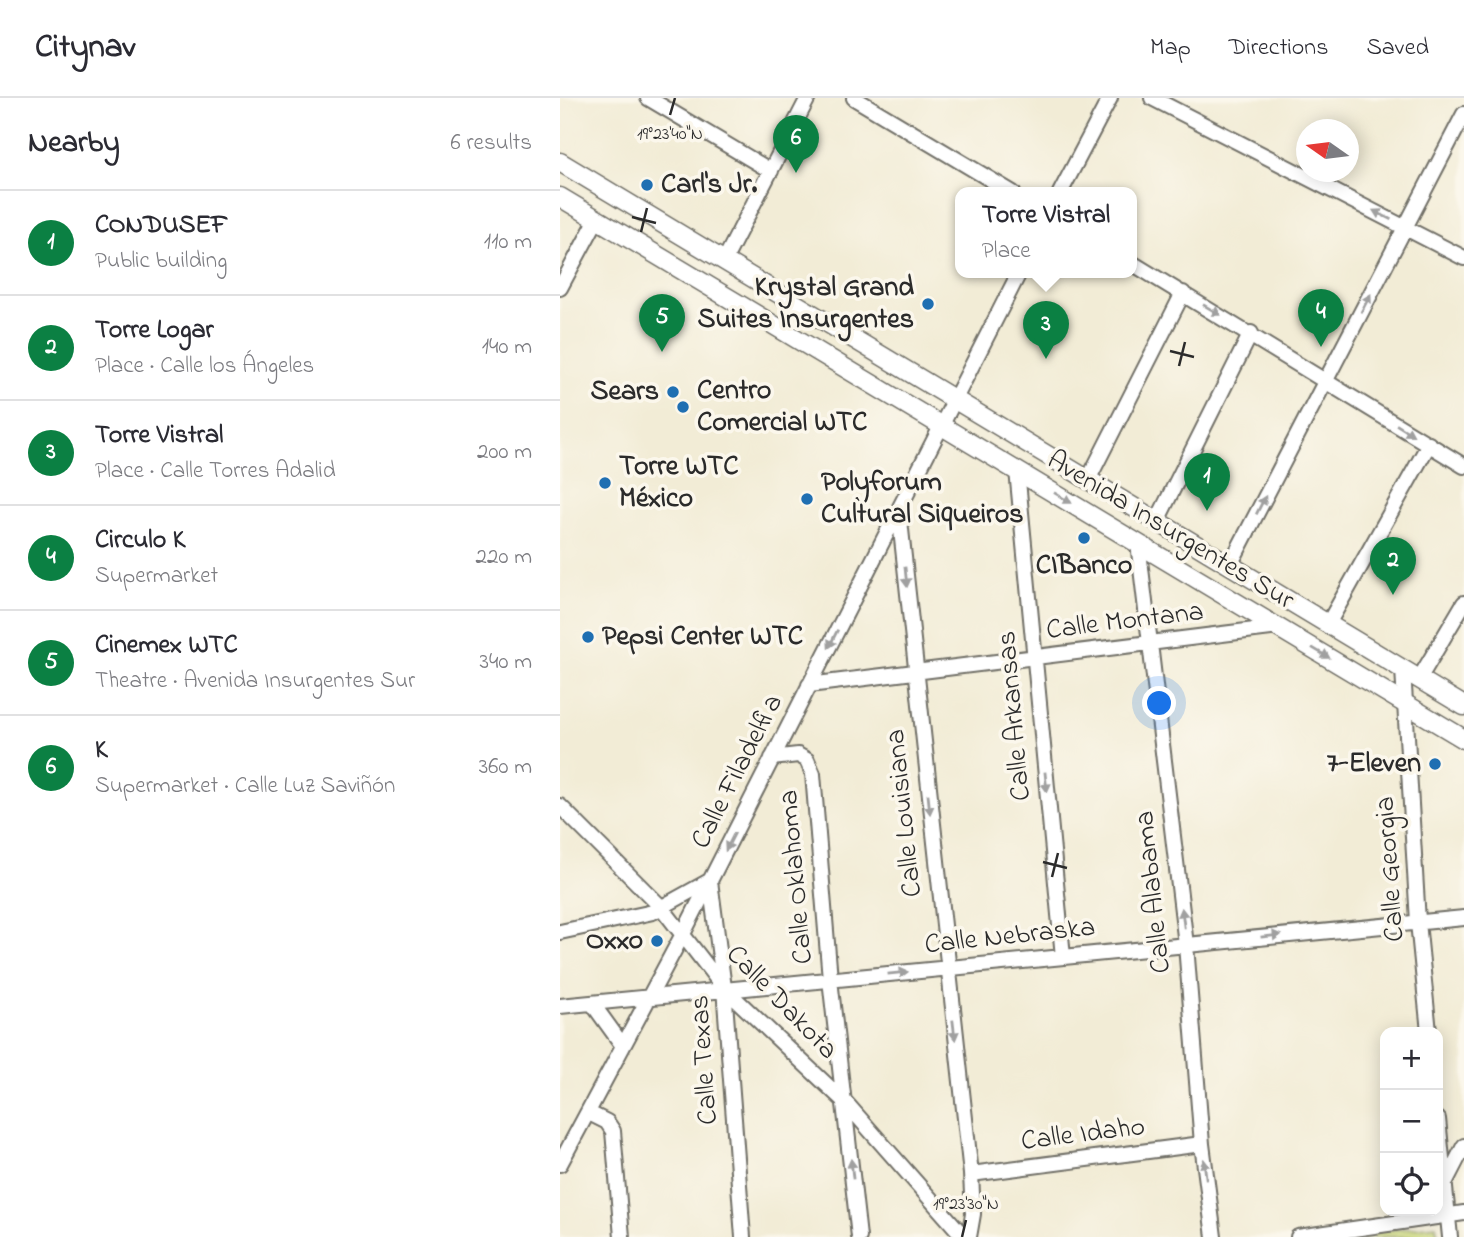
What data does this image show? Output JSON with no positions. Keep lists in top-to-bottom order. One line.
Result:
{"streets":{"main road":["Avenida Insurgentes Sur"],"street":["Calle Montana","Calle Arkansas","Calle Filadelfia","Calle Louisiana","Calle Georgia","Calle Oklahoma","Calle Alabama","Calle Nebraska","Calle Dakota","Calle Texas","Calle Idaho"]},"crossings":[["Avenida Insurgentes Sur","Calle Montana"],["Avenida Insurgentes Sur","Calle Arkansas"],["Avenida Insurgentes Sur","Calle Filadelfia"],["Avenida Insurgentes Sur","Calle Georgia"],["Avenida Insurgentes Sur","Calle Alabama"],["Calle Montana","Calle Arkansas"],["Calle Montana","Calle Filadelfia"],["Calle Montana","Calle Louisiana"],["Calle Montana","Calle Alabama"],["Calle Arkansas","Calle Nebraska"],["Calle Filadelfia","Calle Louisiana"],["Calle Filadelfia","Calle Oklahoma"],["Calle Filadelfia","Calle Nebraska"],["Calle Filadelfia","Calle Dakota"],["Calle Filadelfia","Calle Texas"],["Calle Louisiana","Calle Nebraska"],["Calle Louisiana","Calle Dakota"],["Calle Louisiana","Calle Idaho"],["Calle Georgia","Calle Nebraska"],["Calle Oklahoma","Calle Nebraska"],["Calle Oklahoma","Calle Dakota"],["Calle Alabama","Calle Nebraska"],["Calle Alabama","Calle Idaho"],["Calle Nebraska","Calle Dakota"],["Calle Nebraska","Calle Texas"],["Calle Dakota","Calle Texas"]],"one_way":["Calle Arkansas","Calle Louisiana","Calle Alabama","Calle Nebraska"],"places":["Carl's Jr.","Krystal Grand Suites Insurgentes","Sears","Centro Comercial WTC","Torre WTC México","Polyforum Cultural Siqueiros","CIBanco","Pepsi Center WTC","7-Eleven","Oxxo"],"north":"left","page":{"header":"Citynav","nav":["Map","Directions","Saved"],"heading":["Nearby","6 results"],"pins":["6","4","5","3","1","2"],"popup":["Torre Vistral","Place"],"list":[{"mark":"1","name":"CONDUSEF","note":"Public building","value":"110 m"},{"mark":"2","name":"Torre Logar","note":"Place · Calle los Ángeles","value":"140 m"},{"mark":"3","name":"Torre Vistral","note":"Place · Calle Torres Adalid","value":"200 m"},{"mark":"4","name":"Circulo K","note":"Supermarket","value":"220 m"},{"mark":"5","name":"Cinemex WTC","note":"Theatre · Avenida Insurgentes Sur","value":"340 m"},{"mark":"6","name":"K","note":"Supermarket · Calle Luz Saviñón","value":"360 m"}],"map_buttons":["+","−"]},"coordinates":["19°23'40\"N","19°23'30\"N"]}
